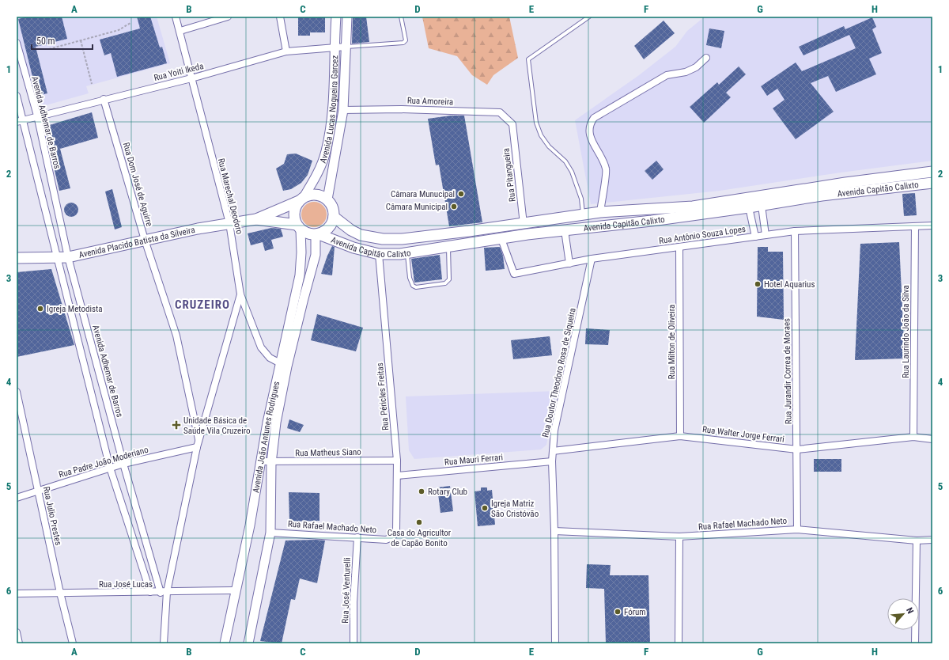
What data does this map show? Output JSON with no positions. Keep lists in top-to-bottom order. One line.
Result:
{"streets":{"main road":["Avenida Capitão Calixto","Avenida Placido Batista da Silveira"],"street":["Rua Yoiti Ikeda","Rua Amoreira","Avenida Lucas Nogueira Garcez","Avenida Adhemar de Barros","Rua Pitangueira","Rua Dom José de Aguirre","Rua Marechal Deodoro","Rua Antônio Souza Lopes","Rua Laurindo João da Silva","Rua Milton de Oliveira","Rua Jurandir Correa de Moraes","Rua Doutor Theodoro Rosa de Siqueira","Rua Péricles Freitas","Rua Walter Jorge Ferrari","Avenida João Antunes Rodrigues","Rua Matheus Siano","Rua Mauri Ferrari","Rua Padre João Moderiano","Rua Julio Prestes","Rua Rafael Machado Neto","Rua José Lucas","Rua José Venturelli"]},"crossings":[["Rua Yoiti Ikeda","Avenida Lucas Nogueira Garcez"],["Rua Yoiti Ikeda","Avenida Adhemar de Barros"],["Rua Yoiti Ikeda","Rua Dom José de Aguirre"],["Rua Yoiti Ikeda","Rua Marechal Deodoro"],["Rua Amoreira","Avenida Lucas Nogueira Garcez"],["Rua Amoreira","Rua Pitangueira"],["Avenida Lucas Nogueira Garcez","Avenida Capitão Calixto"],["Avenida Lucas Nogueira Garcez","Avenida Placido Batista da Silveira"],["Avenida Lucas Nogueira Garcez","Avenida João Antunes Rodrigues"],["Avenida Adhemar de Barros","Rua Dom José de Aguirre"],["Avenida Adhemar de Barros","Rua Marechal Deodoro"],["Avenida Adhemar de Barros","Avenida Placido Batista da Silveira"],["Avenida Adhemar de Barros","Rua Padre João Moderiano"],["Avenida Adhemar de Barros","Rua José Lucas"],["Rua Pitangueira","Avenida Capitão Calixto"],["Rua Dom José de Aguirre","Avenida Placido Batista da Silveira"],["Avenida Capitão Calixto","Rua Antônio Souza Lopes"],["Avenida Capitão Calixto","Avenida Placido Batista da Silveira"],["Avenida Capitão Calixto","Rua Péricles Freitas"],["Avenida Capitão Calixto","Avenida João Antunes Rodrigues"],["Rua Marechal Deodoro","Avenida Placido Batista da Silveira"],["Rua Marechal Deodoro","Avenida João Antunes Rodrigues"],["Rua Antônio Souza Lopes","Rua Laurindo João da Silva"],["Rua Antônio Souza Lopes","Rua Milton de Oliveira"],["Rua Antônio Souza Lopes","Rua Jurandir Correa de Moraes"],["Rua Antônio Souza Lopes","Rua Doutor Theodoro Rosa de Siqueira"],["Avenida Placido Batista da Silveira","Avenida João Antunes Rodrigues"],["Rua Laurindo João da Silva","Rua Walter Jorge Ferrari"],["Rua Milton de Oliveira","Rua Walter Jorge Ferrari"],["Rua Jurandir Correa de Moraes","Rua Walter Jorge Ferrari"],["Rua Jurandir Correa de Moraes","Rua Rafael Machado Neto"],["Rua Doutor Theodoro Rosa de Siqueira","Rua Walter Jorge Ferrari"],["Rua Doutor Theodoro Rosa de Siqueira","Rua Mauri Ferrari"],["Rua Doutor Theodoro Rosa de Siqueira","Rua Rafael Machado Neto"],["Rua Péricles Freitas","Rua Matheus Siano"],["Rua Péricles Freitas","Rua Mauri Ferrari"],["Rua Péricles Freitas","Rua Rafael Machado Neto"],["Avenida João Antunes Rodrigues","Rua Matheus Siano"],["Avenida João Antunes Rodrigues","Rua Rafael Machado Neto"],["Avenida João Antunes Rodrigues","Rua José Lucas"],["Rua Padre João Moderiano","Rua Julio Prestes"],["Rua Julio Prestes","Rua José Lucas"],["Rua Rafael Machado Neto","Rua José Venturelli"]],"districts":["CRUZEIRO"],"places":{"other":["Câmara Munucipal","Câmara Municipal","Hotel Aquarius","Igreja Metodista","Rotary Club","Igreja Matriz São Cristóvão","Casa do Agricultor de Capão Bonito","Fórum"],"health":["Unidade Básica de Saúde Vila Cruzeiro"]},"scale_bar":"50 m","north":"top right","grid":{"columns":["A","B","C","D","E","F","G","H"],"rows":["1","2","3","4","5","6"]}}
